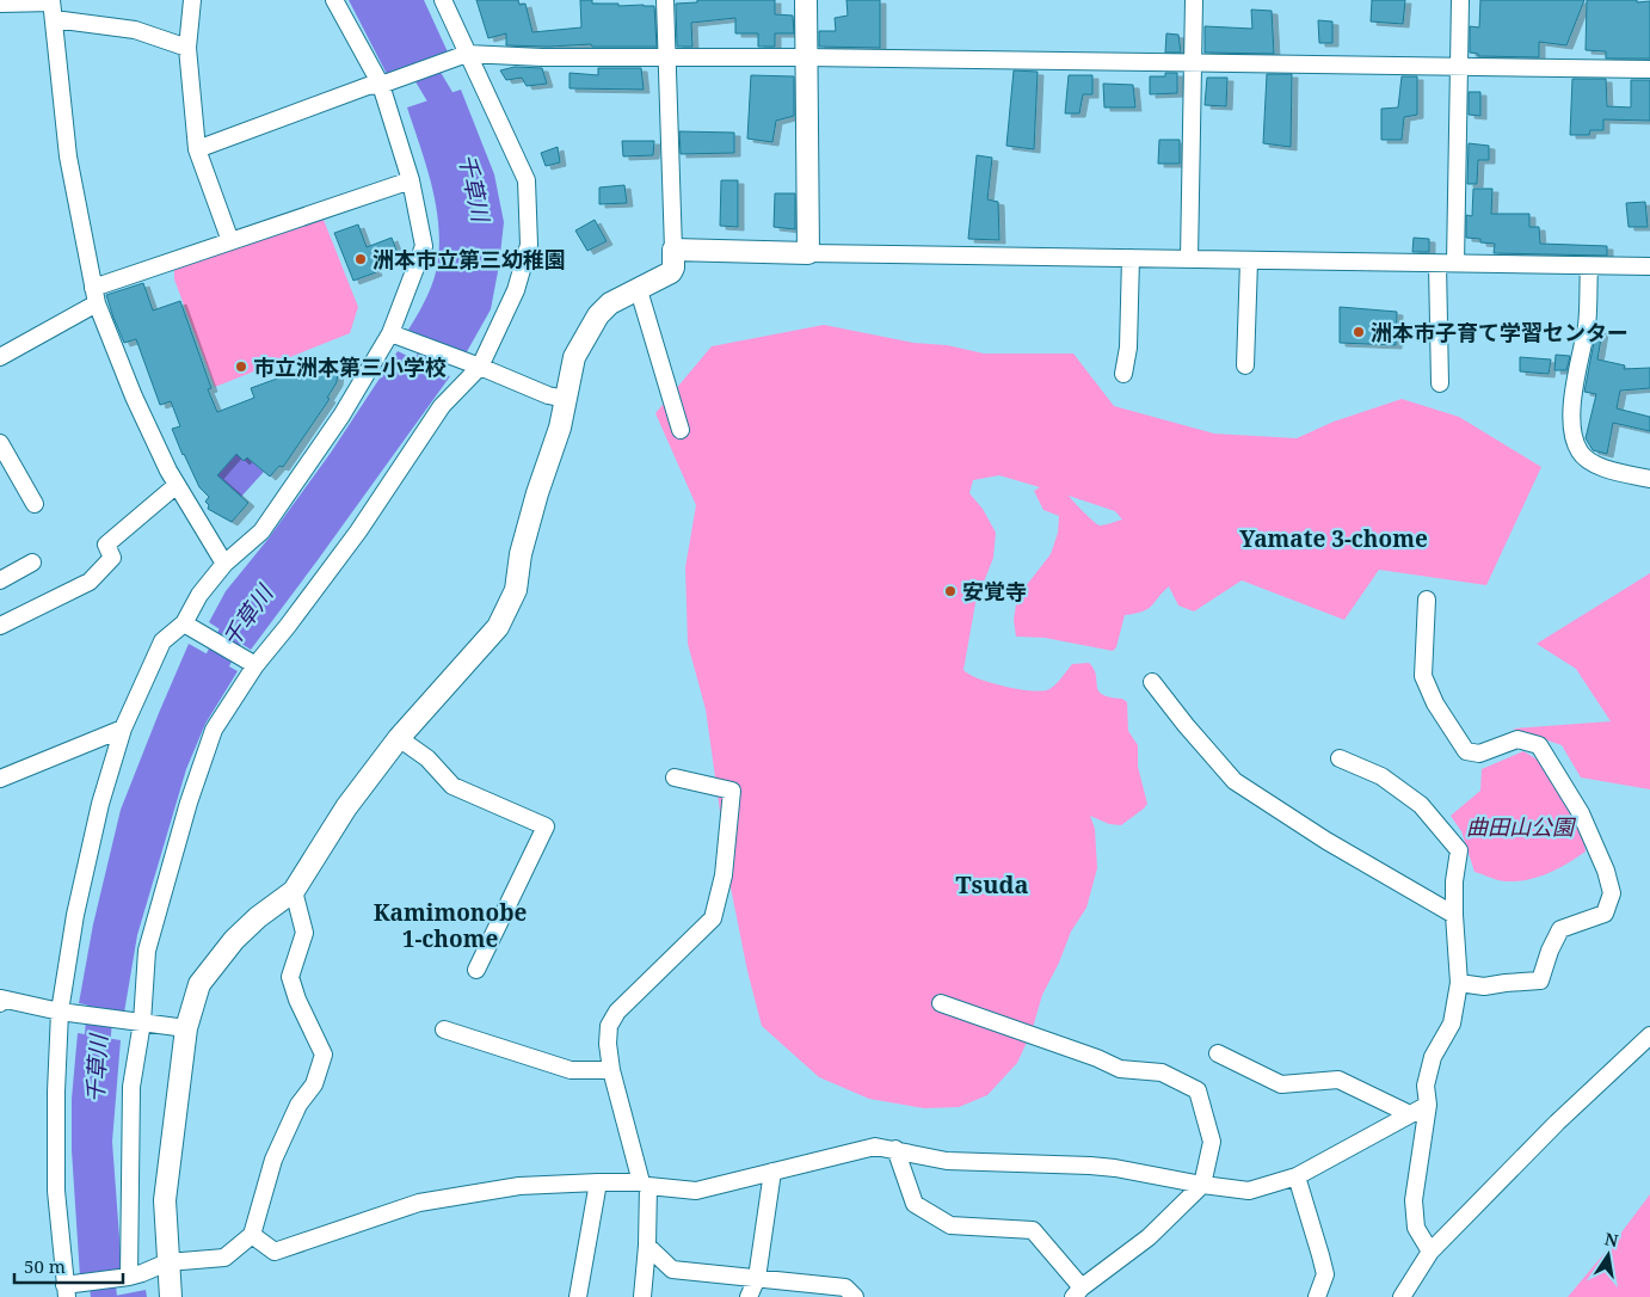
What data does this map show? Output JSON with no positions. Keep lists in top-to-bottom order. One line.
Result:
{"districts":["Yamate 3-chome","Tsuda","Kamimonobe 1-chome"],"water":["千草川"],"parks":["曲田山公園"],"places":["洲本市立第三幼稚園","洲本市子育て学習センター","市立洲本第三小学校","安覚寺"],"scale_bar":"50 m","north":"top"}
